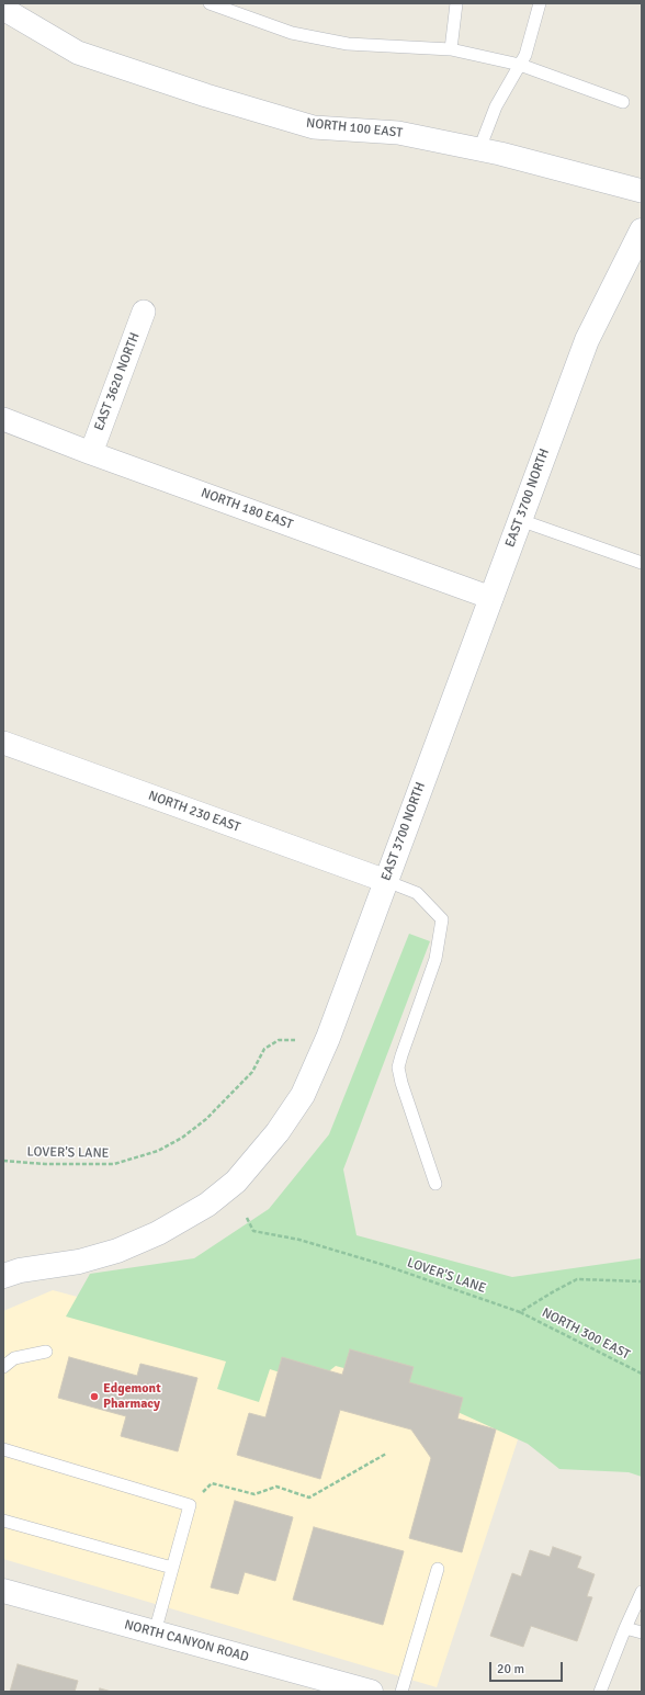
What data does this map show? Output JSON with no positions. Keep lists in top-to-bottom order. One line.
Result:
{"streets":{"main road":["EAST 3700 NORTH","NORTH CANYON ROAD"],"street":["NORTH 100 EAST","EAST 3620 NORTH","NORTH 180 EAST","NORTH 230 EAST"],"path":["LOVER'S LANE","NORTH 300 EAST"]},"crossings":[["EAST 3620 NORTH","NORTH 180 EAST"],["EAST 3700 NORTH","NORTH 180 EAST"],["EAST 3700 NORTH","NORTH 230 EAST"],["LOVER'S LANE","NORTH 300 EAST"]],"places":["Edgemont Pharmacy"],"scale_bar":"20 m"}
